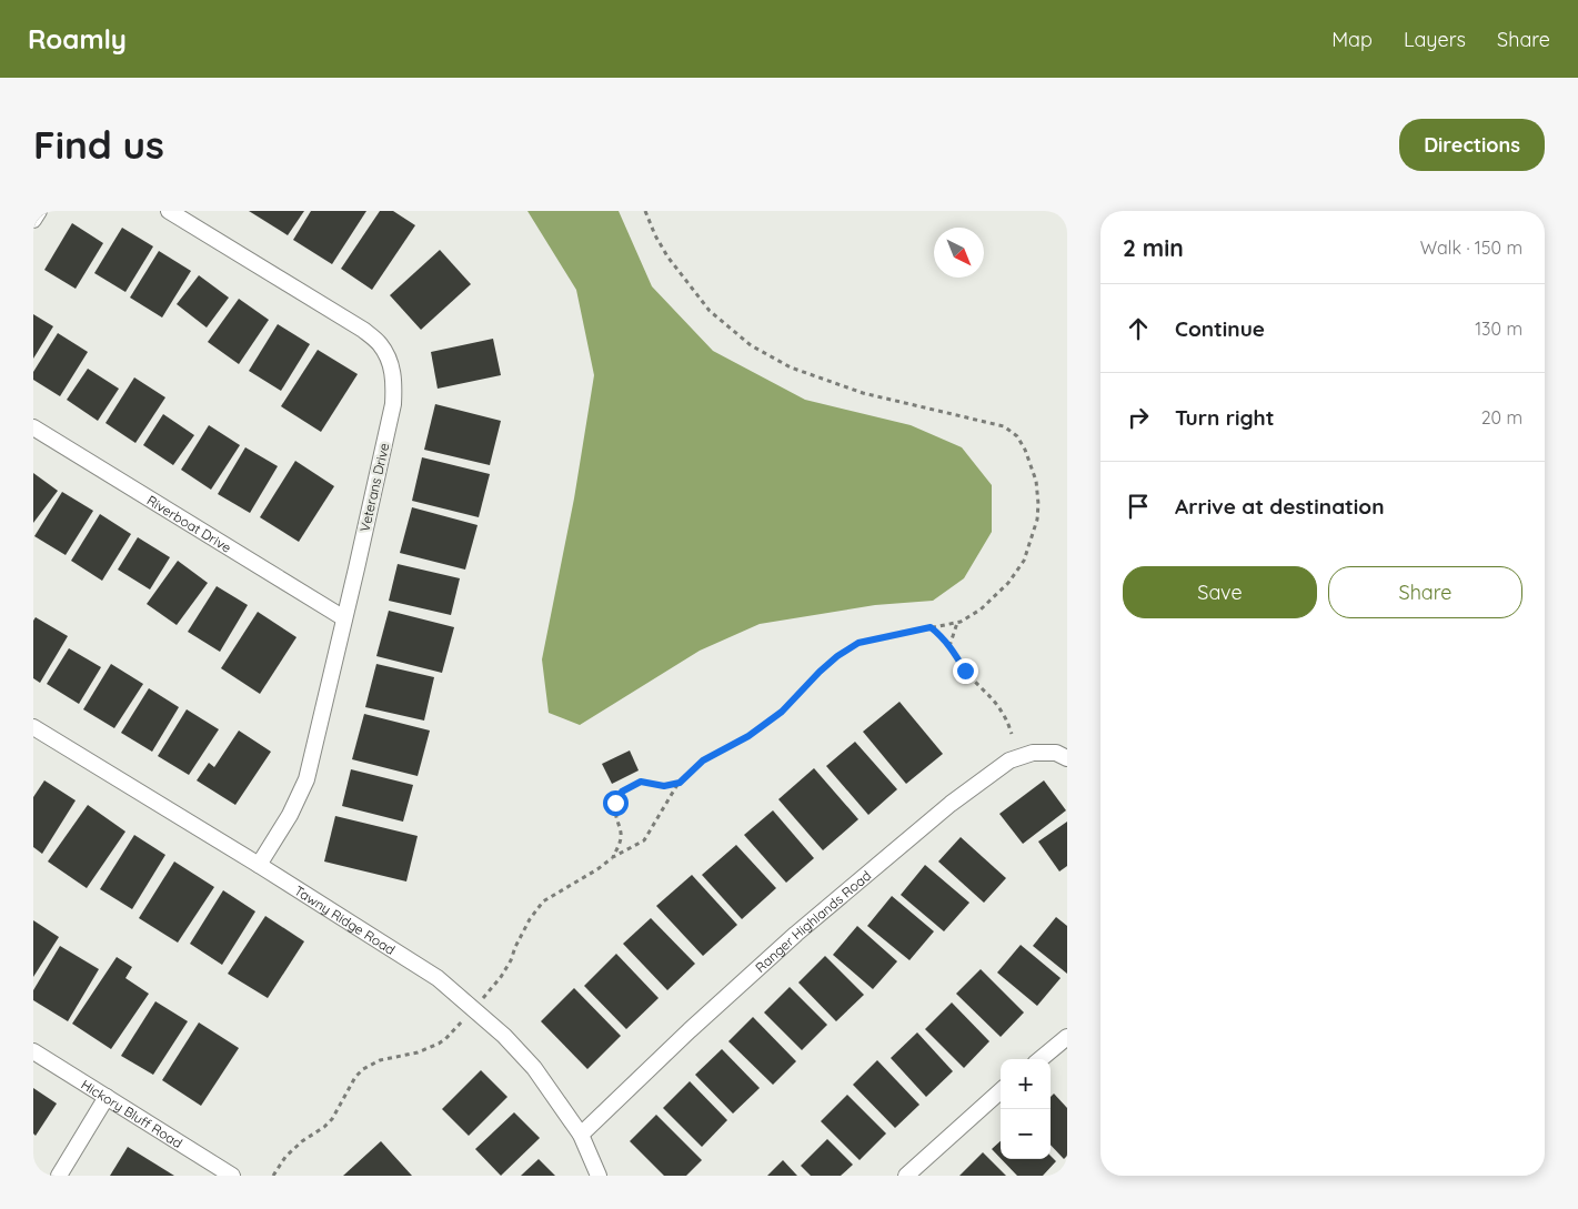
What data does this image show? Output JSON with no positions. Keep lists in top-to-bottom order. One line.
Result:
{"streets":{"street":["Veterans Drive","Riverboat Drive","Tawny Ridge Road","Ranger Highlands Road","Hickory Bluff Road"]},"crossings":[["Veterans Drive","Riverboat Drive"],["Veterans Drive","Tawny Ridge Road"],["Tawny Ridge Road","Ranger Highlands Road"]],"north":"bottom right","page":{"header":"Roamly","nav":["Map","Layers","Share"],"buttons":["Directions",["Save","Share"]],"title":"Find us","heading":["2 min","Walk · 150 m"],"list":[["Continue","130 m"],["Turn right","20 m"],"Arrive at destination"],"map_buttons":["+","−"]}}
